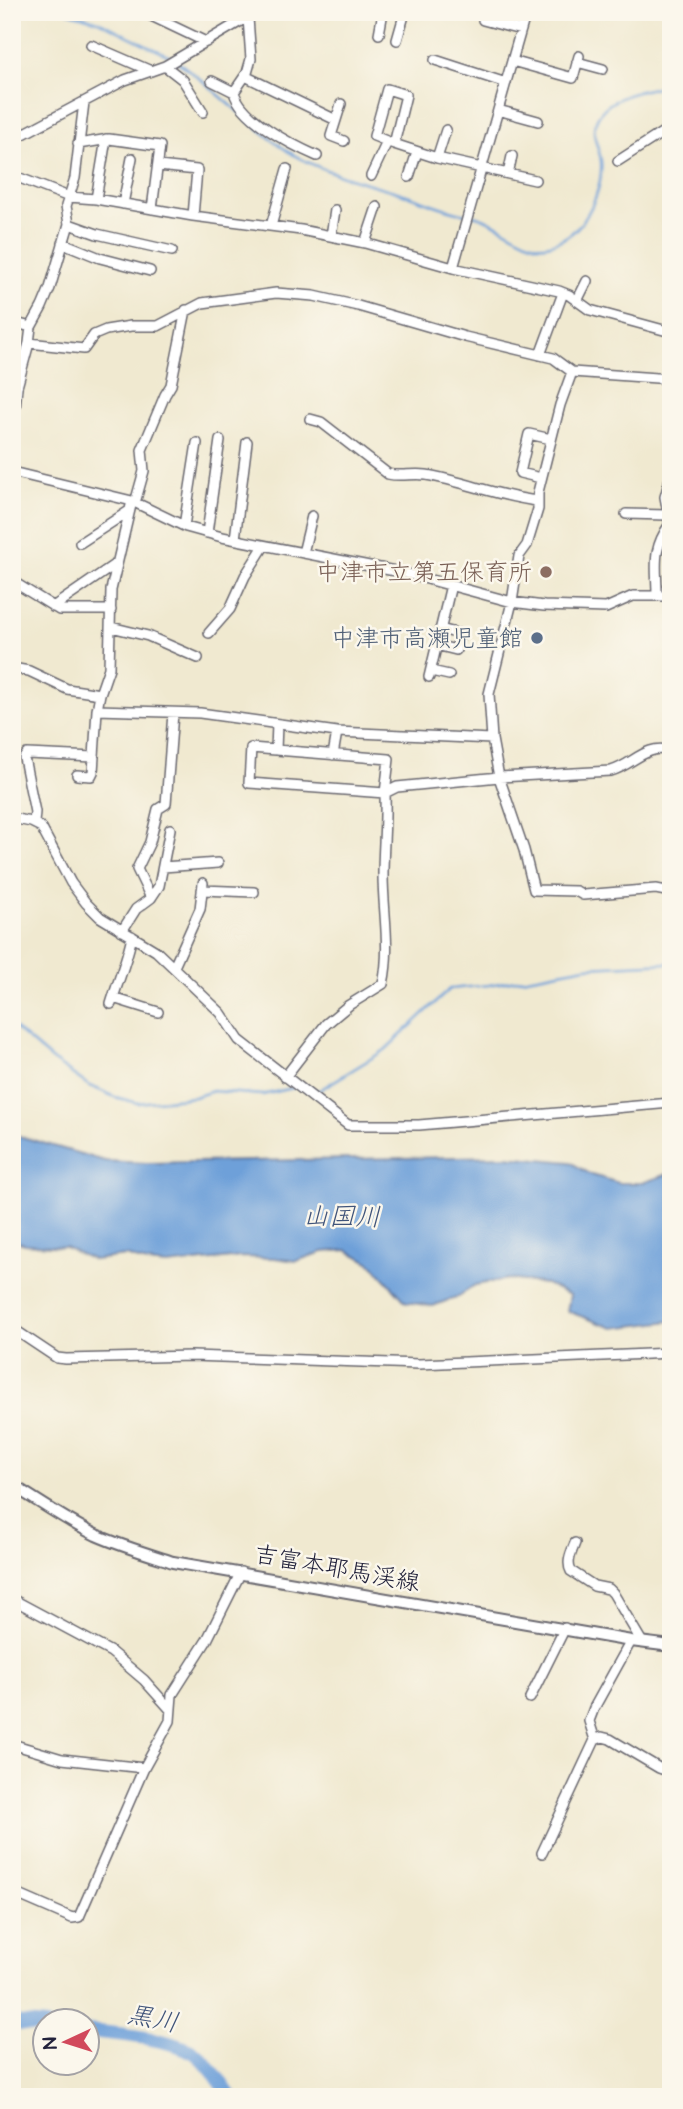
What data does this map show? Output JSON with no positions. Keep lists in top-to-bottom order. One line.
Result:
{"streets":{"main road":["吉富本耶馬渓線"]},"water":["山国川","黒川"],"places":["中津市立第五保育所","中津市高瀬児童館"],"north":"left"}
